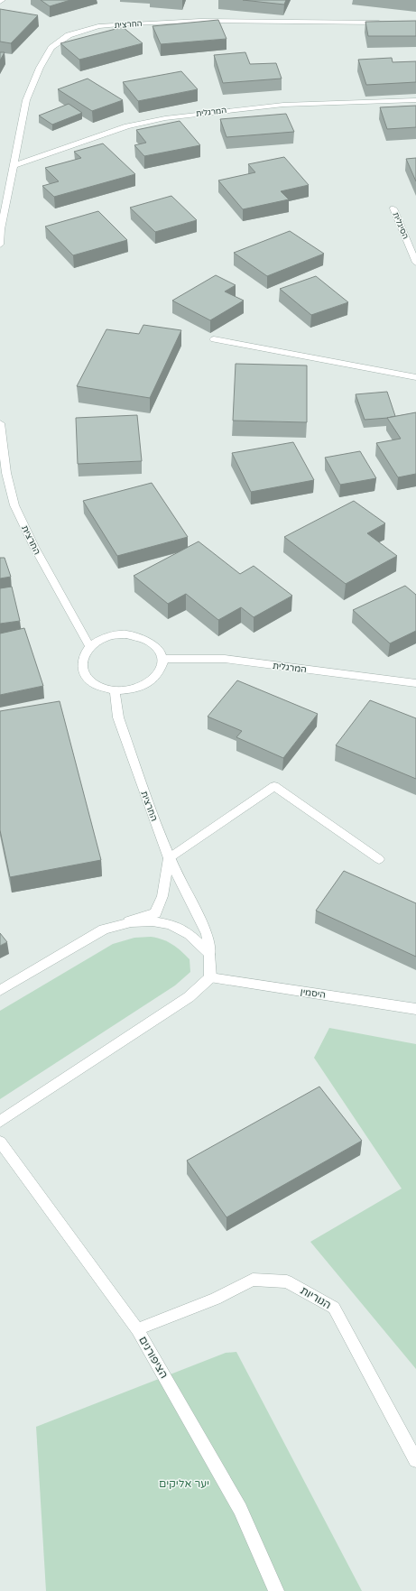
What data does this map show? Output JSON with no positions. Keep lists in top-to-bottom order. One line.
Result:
{"streets":{"street":["החרצית","המרגלית","הסיגלית","היסמין","הנוריות","הציפורנים"]},"crossings":[["החרצית","המרגלית"],["החרצית","היסמין"],["הנוריות","הציפורנים"]],"parks":["יער אליקים"]}
